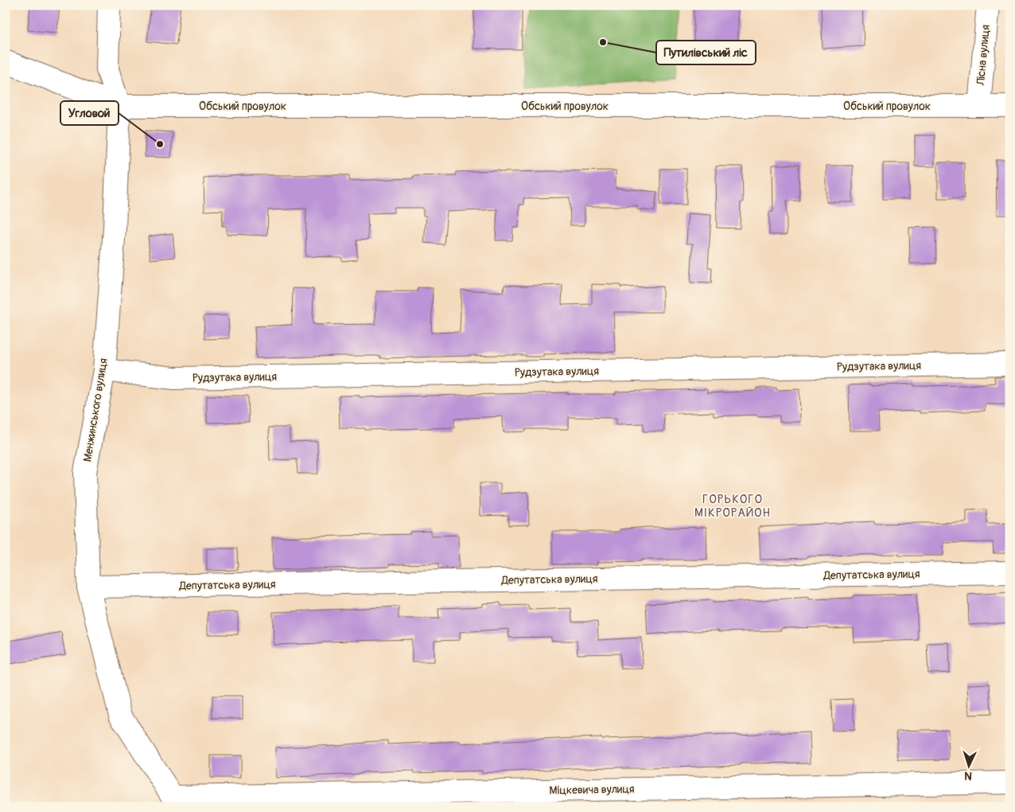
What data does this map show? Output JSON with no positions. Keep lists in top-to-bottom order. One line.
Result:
{"streets":{"street":["Лісна вулиця","Обський провулок","Рудзутака вулиця","Менжинського вулиця","Депутатська вулиця","Міцкевича вулиця"]},"crossings":[["Лісна вулиця","Обський провулок"],["Обський провулок","Менжинського вулиця"],["Рудзутака вулиця","Менжинського вулиця"],["Менжинського вулиця","Депутатська вулиця"],["Менжинського вулиця","Міцкевича вулиця"]],"districts":["ГОРЬКОГО МІКРОРАЙОН"],"places":["Путилівський ліс","Угловой"],"north":"bottom"}
